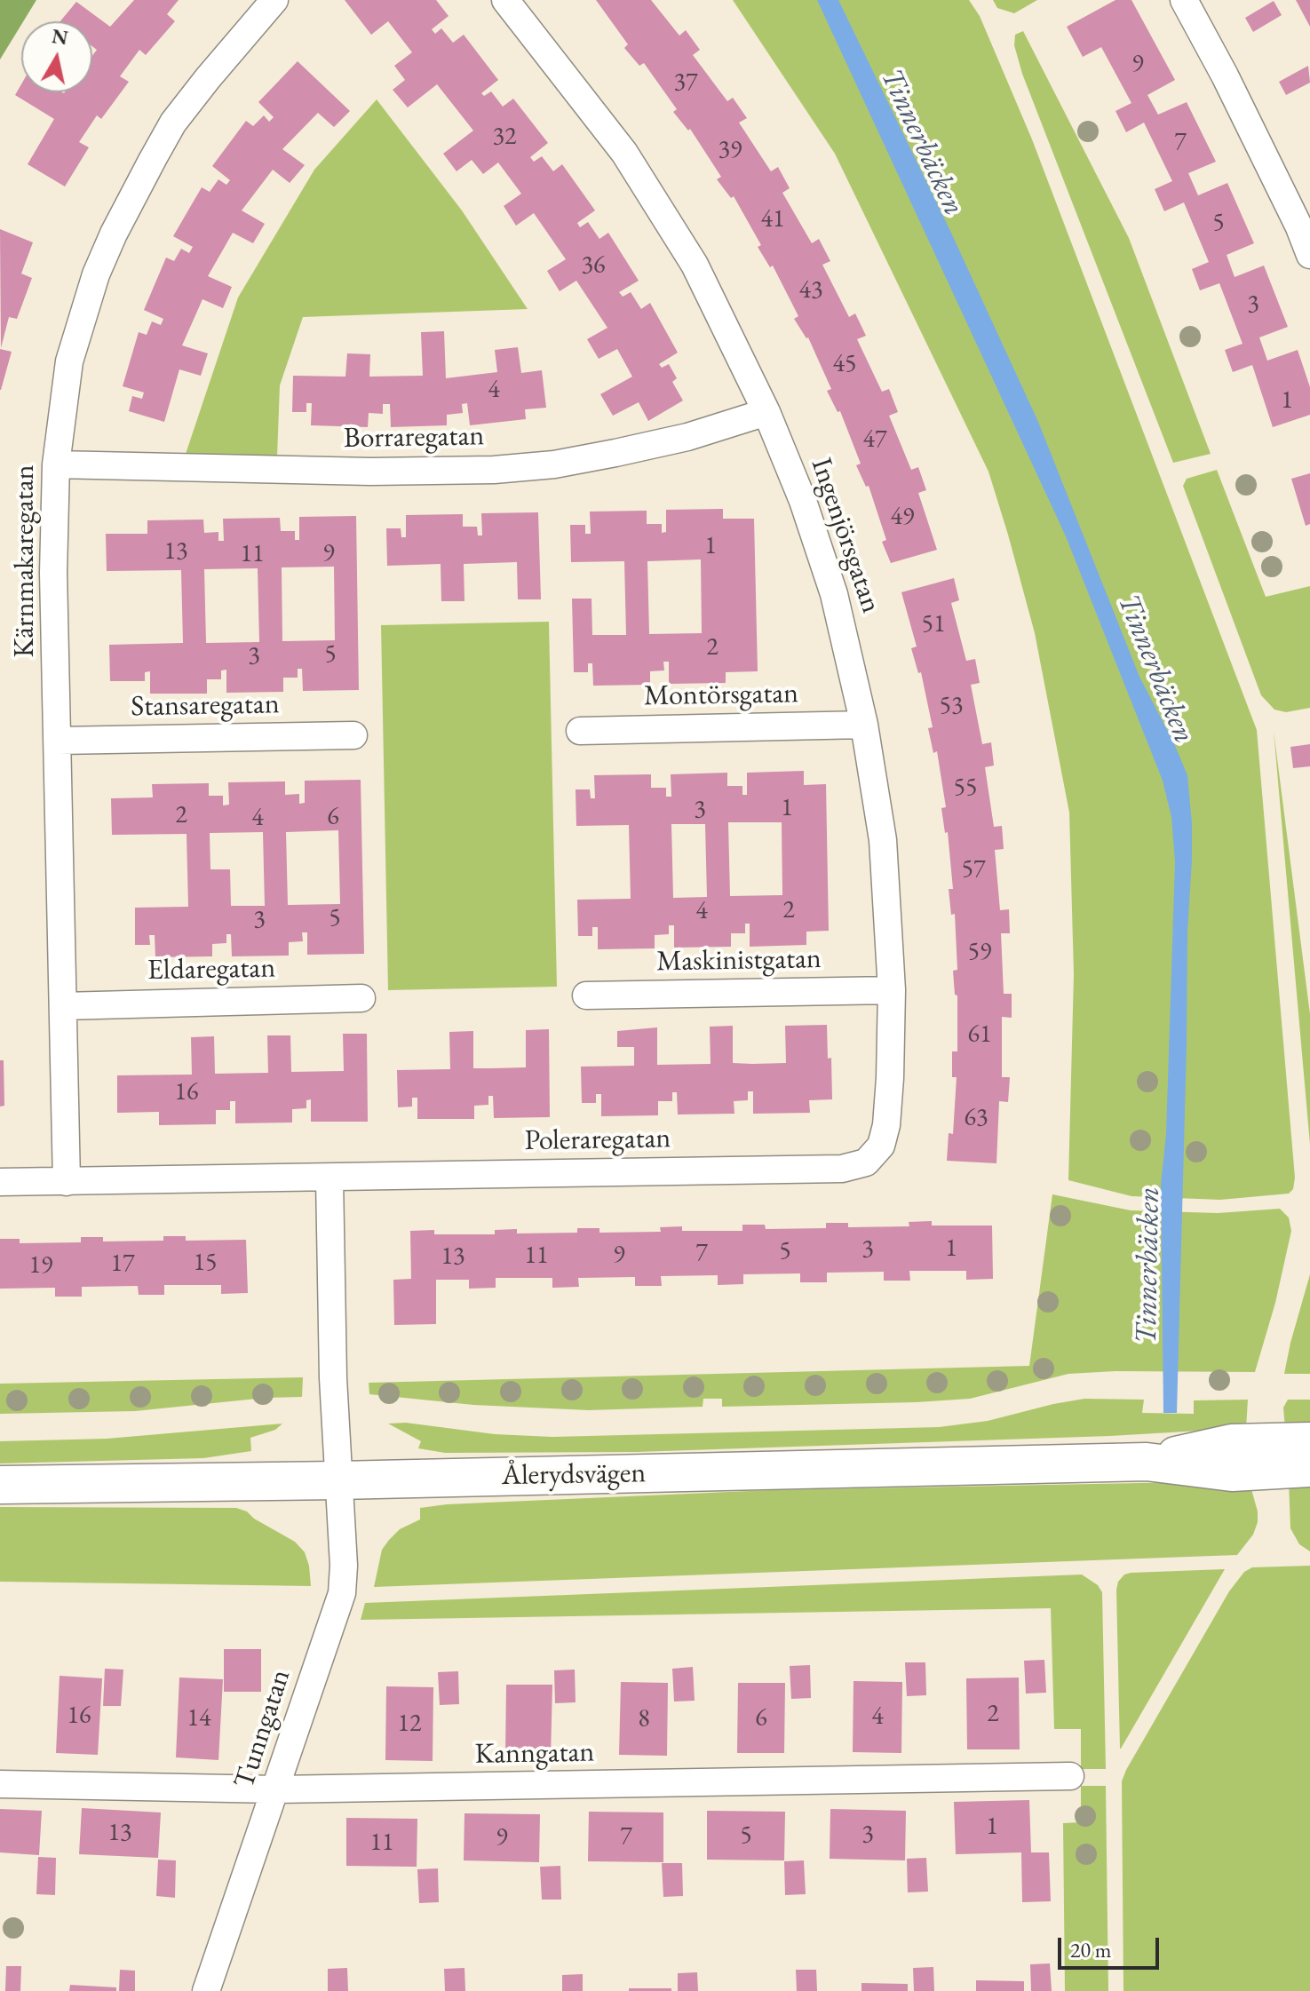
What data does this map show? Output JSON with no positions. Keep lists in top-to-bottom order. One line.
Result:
{"streets":{"main road":["Ålerydsvägen"],"street":["Borraregatan","Ingenjörsgatan","Kärnmakaregatan","Montörsgatan","Stansaregatan","Maskinistgatan","Eldaregatan","Poleraregatan","Tunngatan","Kanngatan"]},"crossings":[["Borraregatan","Ingenjörsgatan"],["Borraregatan","Kärnmakaregatan"],["Ingenjörsgatan","Montörsgatan"],["Ingenjörsgatan","Maskinistgatan"],["Ingenjörsgatan","Poleraregatan"],["Kärnmakaregatan","Stansaregatan"],["Kärnmakaregatan","Eldaregatan"],["Kärnmakaregatan","Poleraregatan"],["Ålerydsvägen","Tunngatan"],["Tunngatan","Kanngatan"]],"water":["Tinnerbäcken"],"house_numbers":["9","37","32","7","39","41","5","36","43","3","45","4","1","47","49","1","13","9","11","51","2","5","3","53","55","1","3","2","6","4","57","2","4","5","3","59","61","16","63","1","3","5","7","9","11","13","15","17","19","2","16","4","14","6","8","12","1","13","3","5","7","9","11"],"scale_bar":"20 m","north":"top"}
